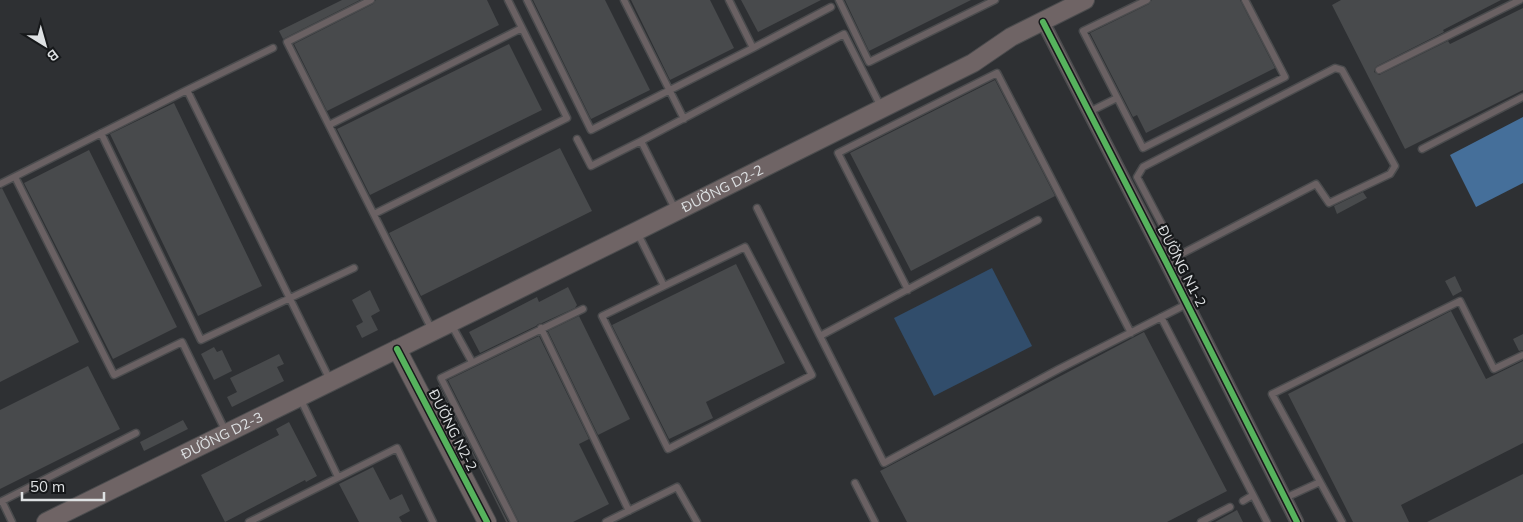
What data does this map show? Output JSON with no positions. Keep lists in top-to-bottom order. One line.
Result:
{"streets":{"main road":["ĐƯỜNG D2-2","ĐƯỜNG N2-2","ĐƯỜNG D2-3"],"street":["ĐƯỜNG N1-2"]},"crossings":[["ĐƯỜNG D2-2","ĐƯỜNG N1-2"],["ĐƯỜNG D2-2","ĐƯỜNG N2-2"],["ĐƯỜNG D2-2","ĐƯỜNG D2-3"],["ĐƯỜNG N2-2","ĐƯỜNG D2-3"]],"scale_bar":"50 m","north":"bottom right"}
